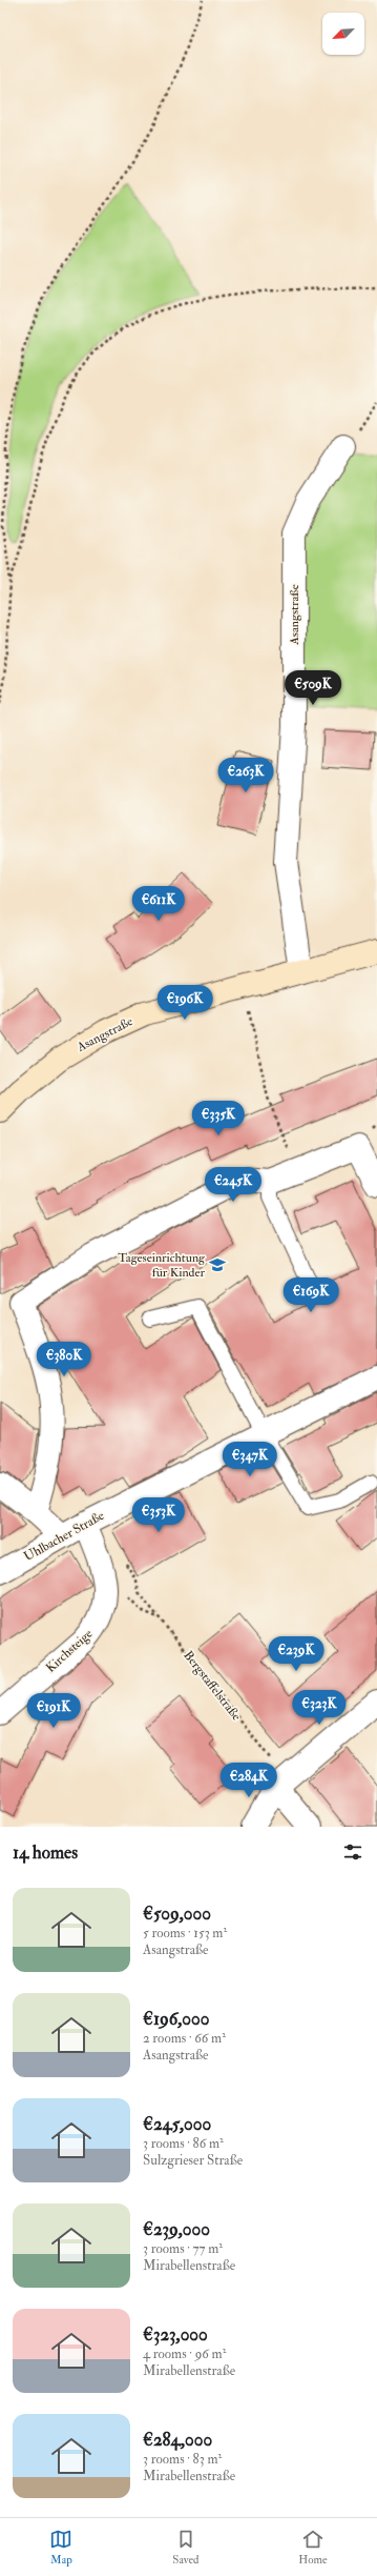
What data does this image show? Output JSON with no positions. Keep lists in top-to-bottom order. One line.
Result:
{"streets":{"street":["Asangstraße","Uhlbacher Straße","Kirchsteige"],"path":["Bergstaffelstraße"]},"crossings":[["Uhlbacher Straße","Kirchsteige"]],"places":{"school or university":["Tageseinrichtung für Kinder"]},"north":"bottom left","page":{"price":["€509K","€263K","€611K","€196K","€335K","€245K","€169K","€380K","€347K","€353K","€239K","€323K","€191K","€284K"],"heading":"14 homes","list":[{"name":"€509,000","note":"5 rooms · 153 m² · Asangstraße"},{"name":"€196,000","note":"2 rooms · 66 m² · Asangstraße"},{"name":"€245,000","note":"3 rooms · 86 m² · Sulzgrieser Straße"},{"name":"€239,000","note":"3 rooms · 77 m² · Mirabellenstraße"},{"name":"€323,000","note":"4 rooms · 96 m² · Mirabellenstraße"},{"name":"€284,000","note":"3 rooms · 83 m² · Mirabellenstraße"}],"tabs":["Map","Saved","Home"]}}
